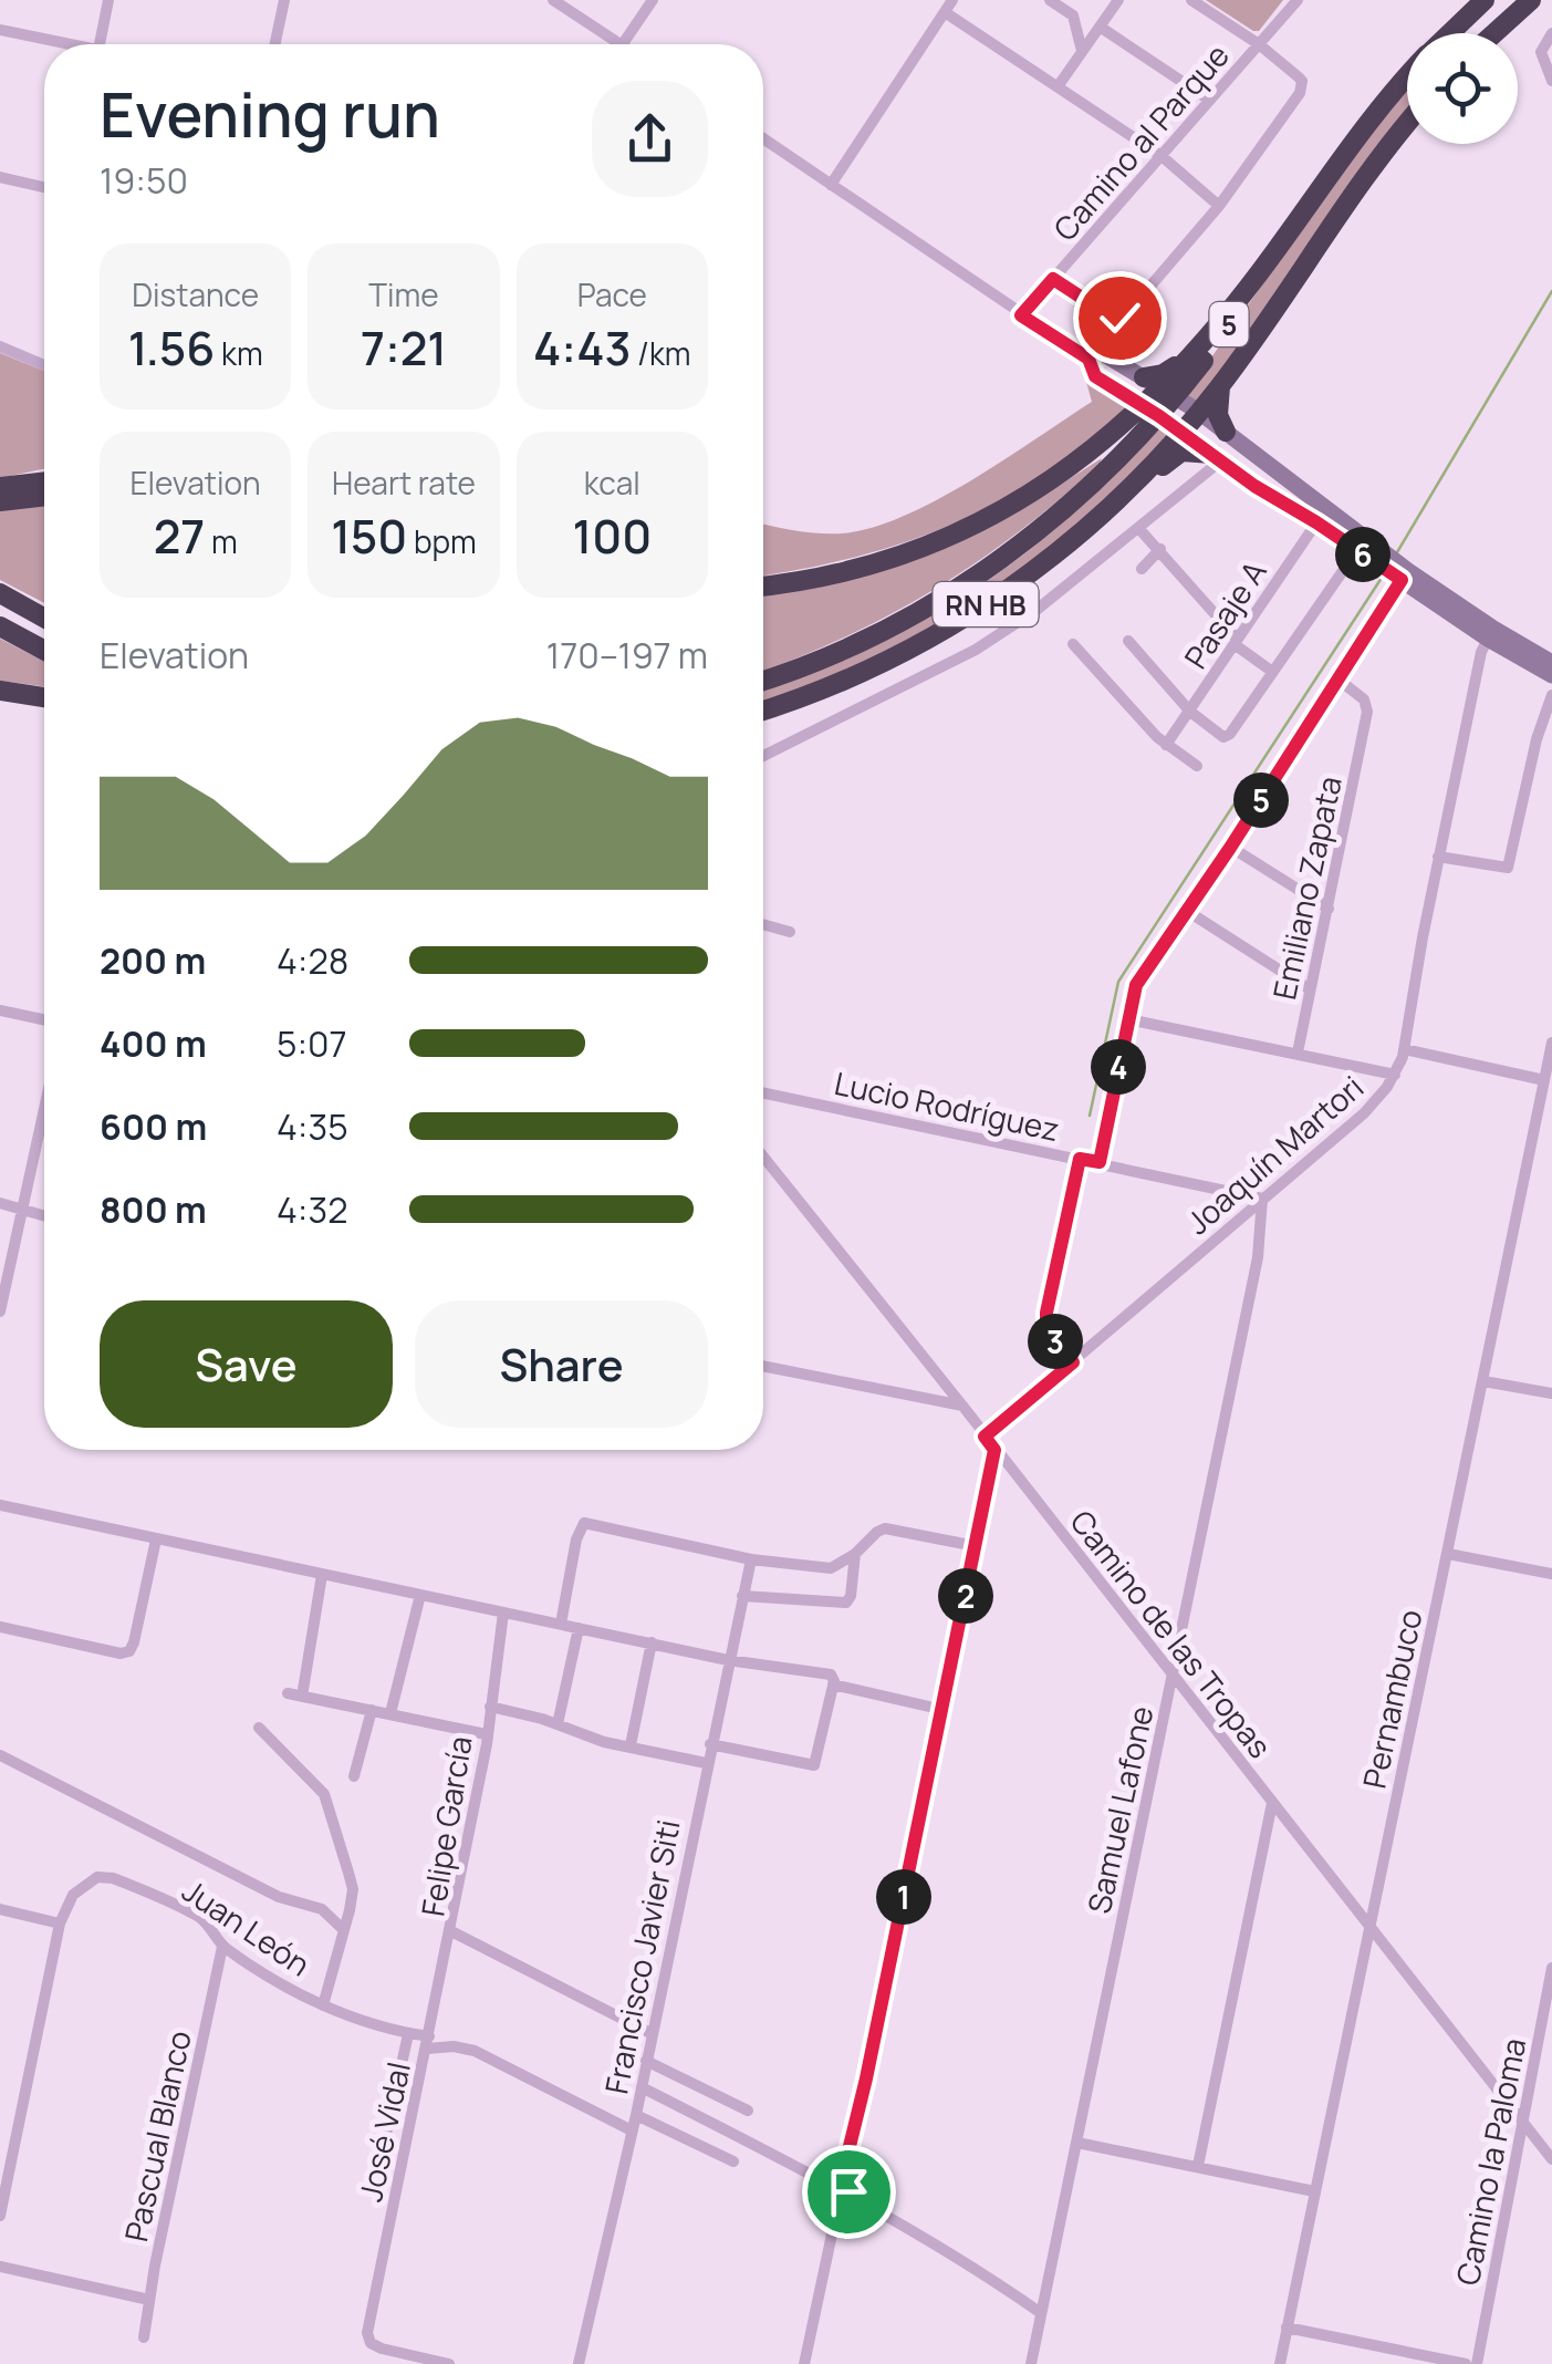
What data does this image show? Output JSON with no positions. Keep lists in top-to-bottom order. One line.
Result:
{"streets":{"highway":["5","RN HB"],"street":["Camino al Parque","Pasaje A","Emiliano Zapata","Lucio Rodríguez","Joaquín Martori","Camino de las Tropas","Pernambuco","Samuel Lafone","Felipe García","Juan León","Francisco Javier Siti","José Vidal","Pascual Blanco","Camino la Paloma"]},"crossings":[["5","RN HB"],["Lucio Rodríguez","Joaquín Martori"],["Lucio Rodríguez","Samuel Lafone"],["Joaquín Martori","Camino de las Tropas"],["Joaquín Martori","Samuel Lafone"],["Camino de las Tropas","Pernambuco"],["Camino de las Tropas","Samuel Lafone"],["Camino de las Tropas","Camino la Paloma"],["Felipe García","Francisco Javier Siti"],["Felipe García","José Vidal"],["Juan León","Francisco Javier Siti"],["Juan León","José Vidal"],["Juan León","Pascual Blanco"]],"page":{"heading":["Evening run","19:50"],"stats":[["Distance","1.56 km"],["Time","7:21"],["Pace","4:43 /km"],["Elevation","27 m"],["Heart rate","150 bpm"],["kcal","100"]],"pins":["6","5","4","3","2","1"],"chart":["Elevation","170–197 m"],"list":[{"name":"200 m","note":"4:28"},{"name":"400 m","note":"5:07"},{"name":"600 m","note":"4:35"},{"name":"800 m","note":"4:32"}],"buttons":["Save","Share"]}}
